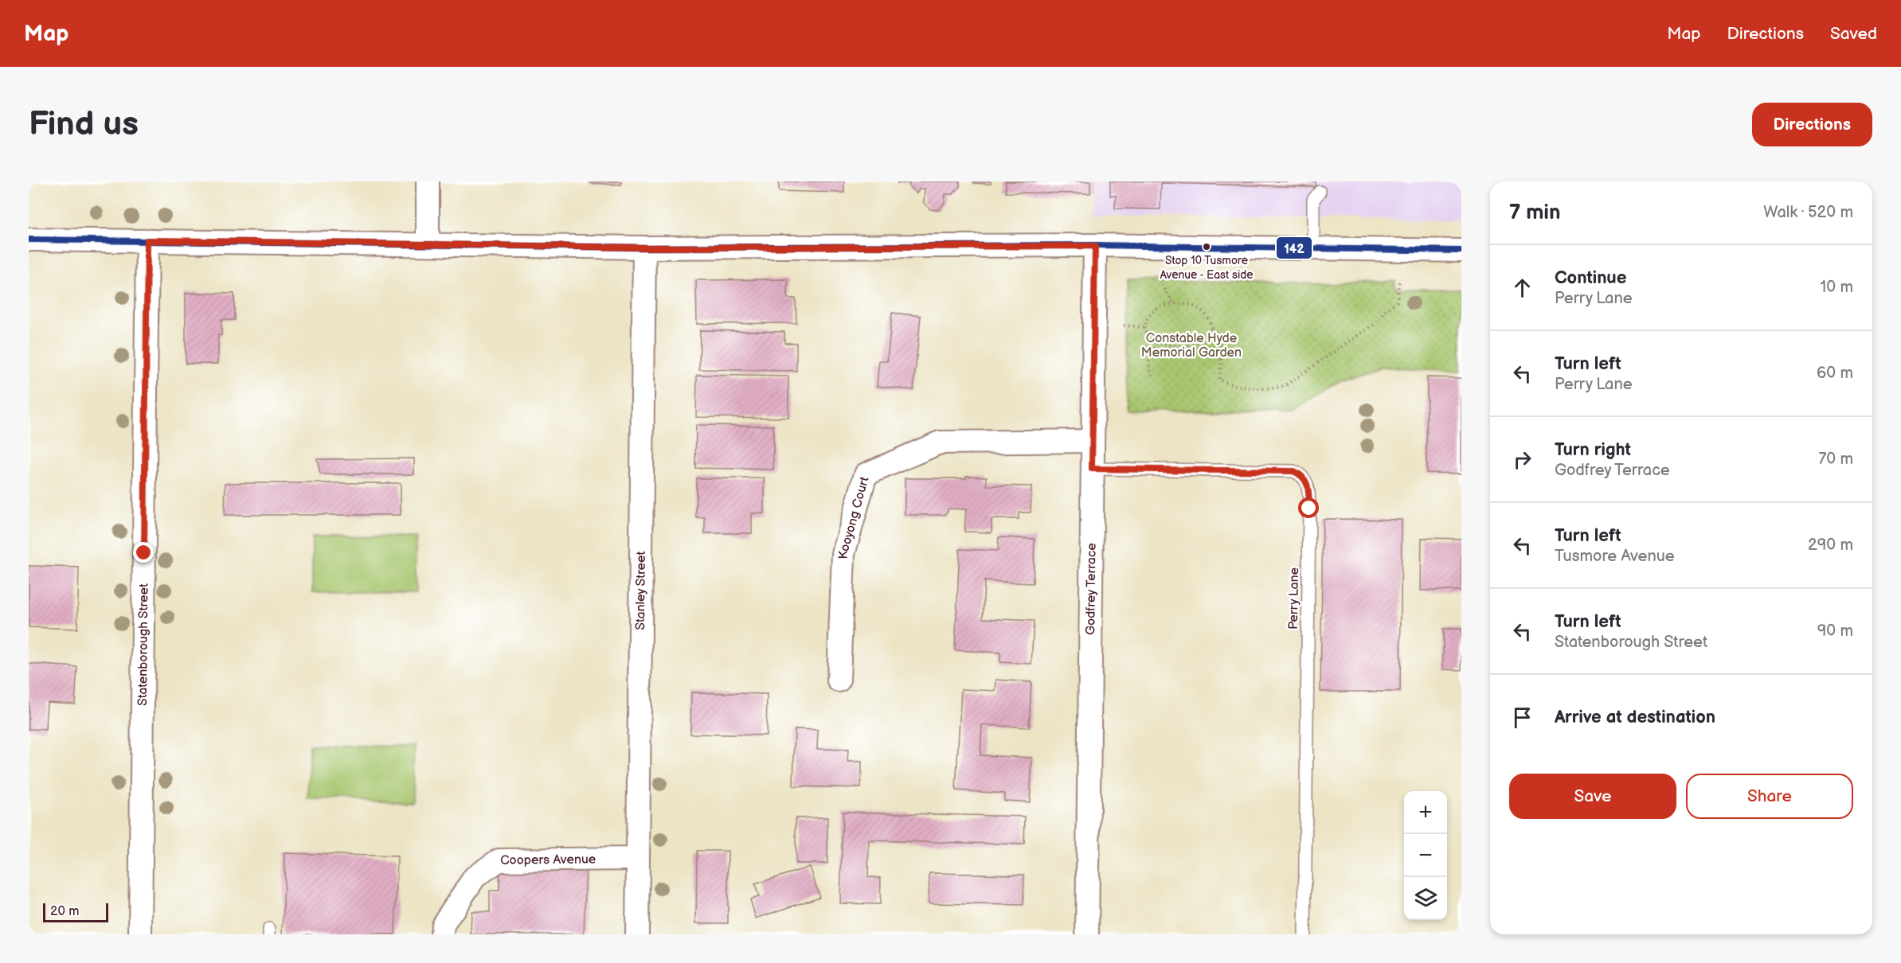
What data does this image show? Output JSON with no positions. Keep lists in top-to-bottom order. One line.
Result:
{"streets":{"street":["Kooyong Court","Godfrey Terrace","Stanley Street","Statenborough Street","Coopers Avenue"],"lane":["Perry Lane"]},"crossings":[["Kooyong Court","Godfrey Terrace"],["Godfrey Terrace","Perry Lane"],["Stanley Street","Coopers Avenue"]],"parks":["Constable Hyde Memorial Garden"],"places":["Stop 10 Tusmore Avenue - East side"],"lines":["transit line 142"],"scale_bar":"20 m","page":{"header":"Map","nav":["Map","Directions","Saved"],"buttons":["Directions",["Save","Share"]],"title":"Find us","heading":["7 min","Walk · 520 m"],"list":[["Continue","Perry Lane","10 m"],["Turn left","Perry Lane","60 m"],["Turn right","Godfrey Terrace","70 m"],["Turn left","Tusmore Avenue","290 m"],["Turn left","Statenborough Street","90 m"],"Arrive at destination"],"map_buttons":["+","−"],"scale":"20 m"}}
